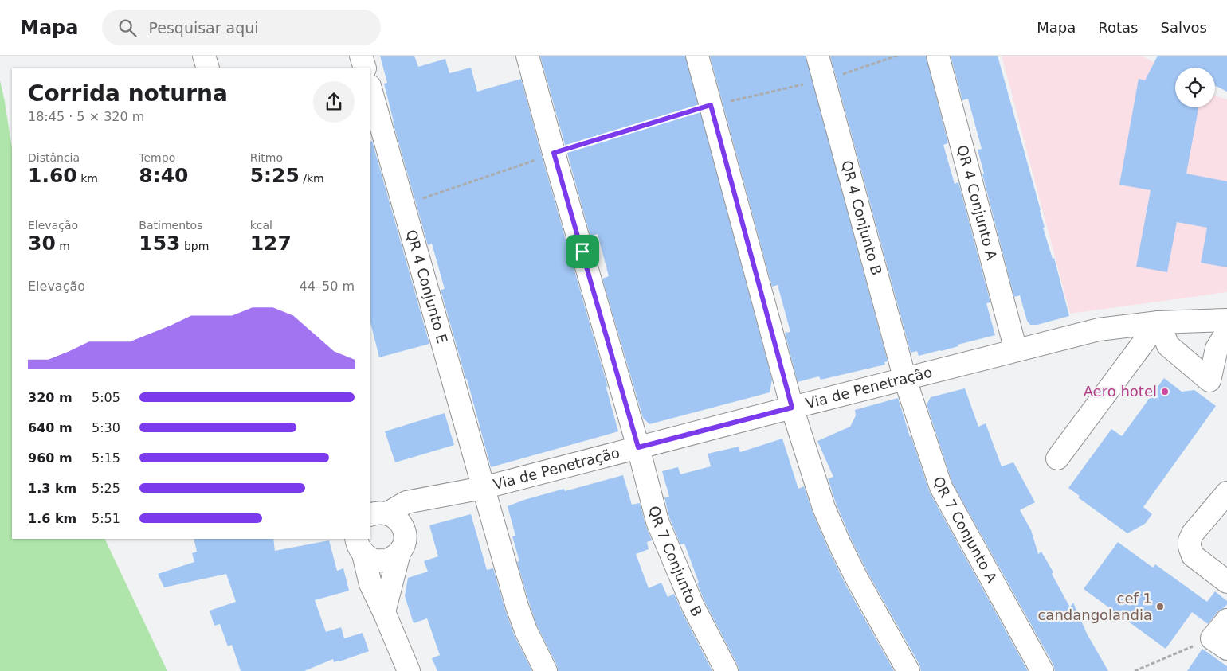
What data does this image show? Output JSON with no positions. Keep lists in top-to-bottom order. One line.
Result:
{"streets":{"street":["QR 4 Conjunto A","QR 4 Conjunto B","QR 4 Conjunto E","Via de Penetração","QR 7 Conjunto A","QR 7 Conjunto B"]},"crossings":[["QR 4 Conjunto A","Via de Penetração"],["QR 4 Conjunto B","Via de Penetração"],["QR 4 Conjunto B","QR 7 Conjunto A"],["QR 4 Conjunto E","Via de Penetração"],["Via de Penetração","QR 7 Conjunto A"],["Via de Penetração","QR 7 Conjunto B"]],"places":["Aero hotel","cef 1 candangolandia"],"page":{"header":"Mapa","search":"Pesquisar aqui","nav":["Mapa","Rotas","Salvos"],"heading":["Corrida noturna","18:45 · 5 × 320 m"],"stats":[["Distância","1.60 km"],["Tempo","8:40"],["Ritmo","5:25 /km"],["Elevação","30 m"],["Batimentos","153 bpm"],["kcal","127"]],"chart":["Elevação","44–50 m"],"list":[{"name":"320 m","note":"5:05"},{"name":"640 m","note":"5:30"},{"name":"960 m","note":"5:15"},{"name":"1.3 km","note":"5:25"},{"name":"1.6 km","note":"5:51"}]}}
